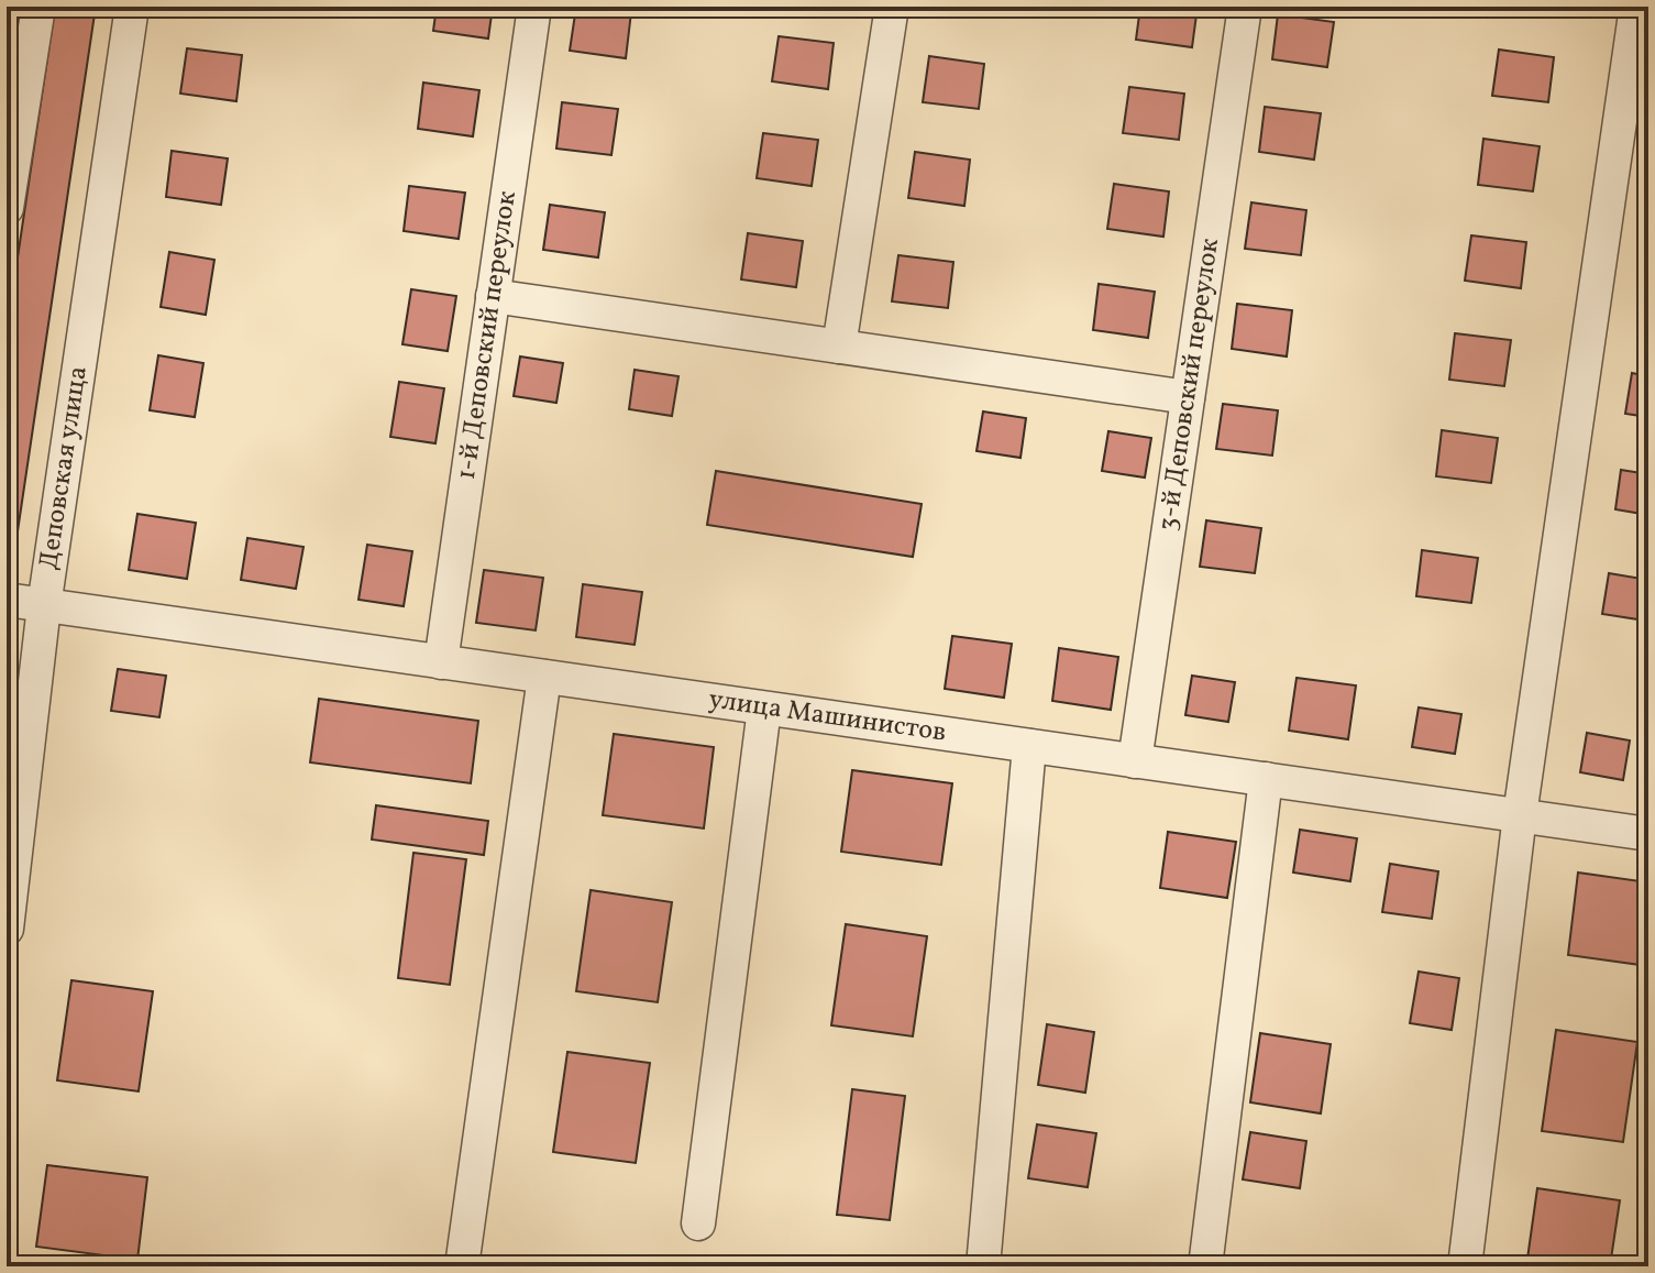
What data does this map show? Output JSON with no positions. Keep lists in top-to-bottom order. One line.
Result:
{"streets":{"street":["1-й Деповский переулок","3-й Деповский переулок","Деповская улица","улица Машинистов"]},"crossings":[["1-й Деповский переулок","улица Машинистов"],["3-й Деповский переулок","улица Машинистов"],["Деповская улица","улица Машинистов"]]}
